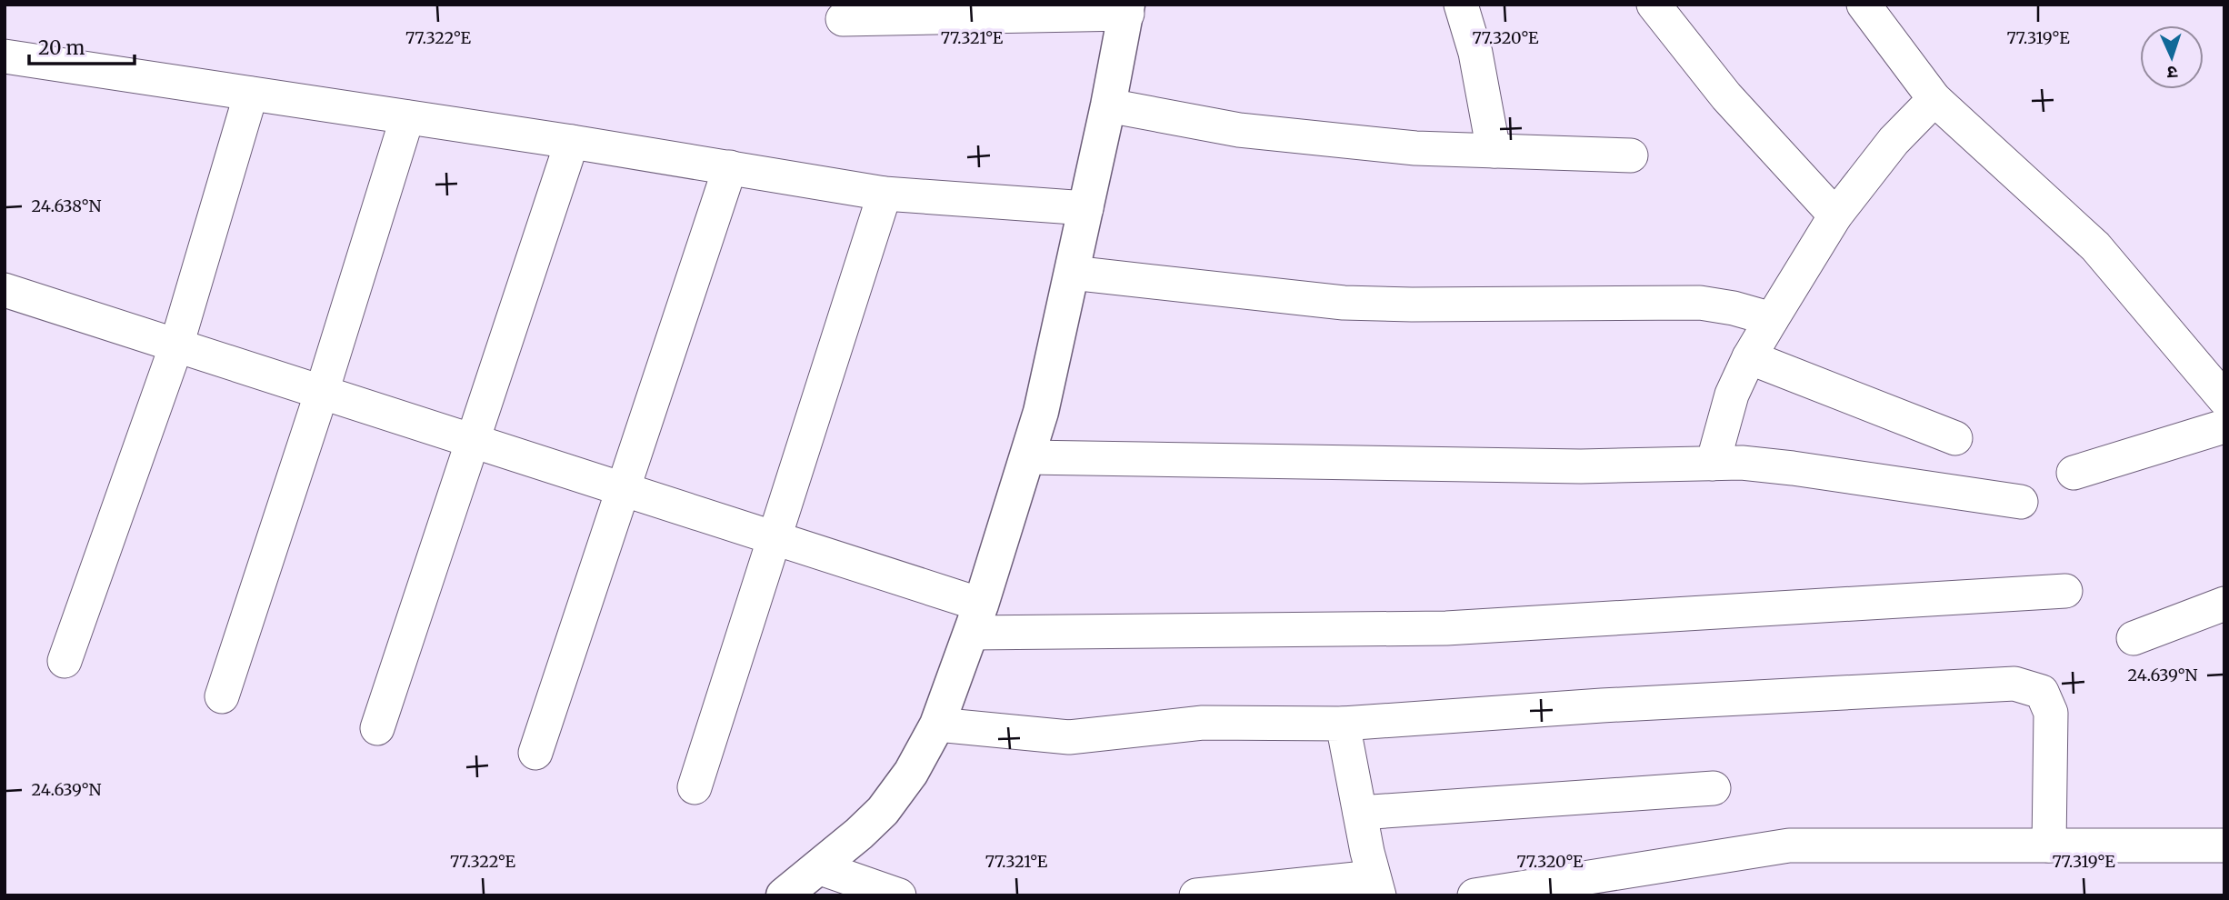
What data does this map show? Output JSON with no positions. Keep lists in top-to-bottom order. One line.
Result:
{"scale_bar":"20 m","north":"bottom","coordinates":["77.322°E","77.321°E","77.320°E","77.319°E","24.638°N","24.639°N"]}
